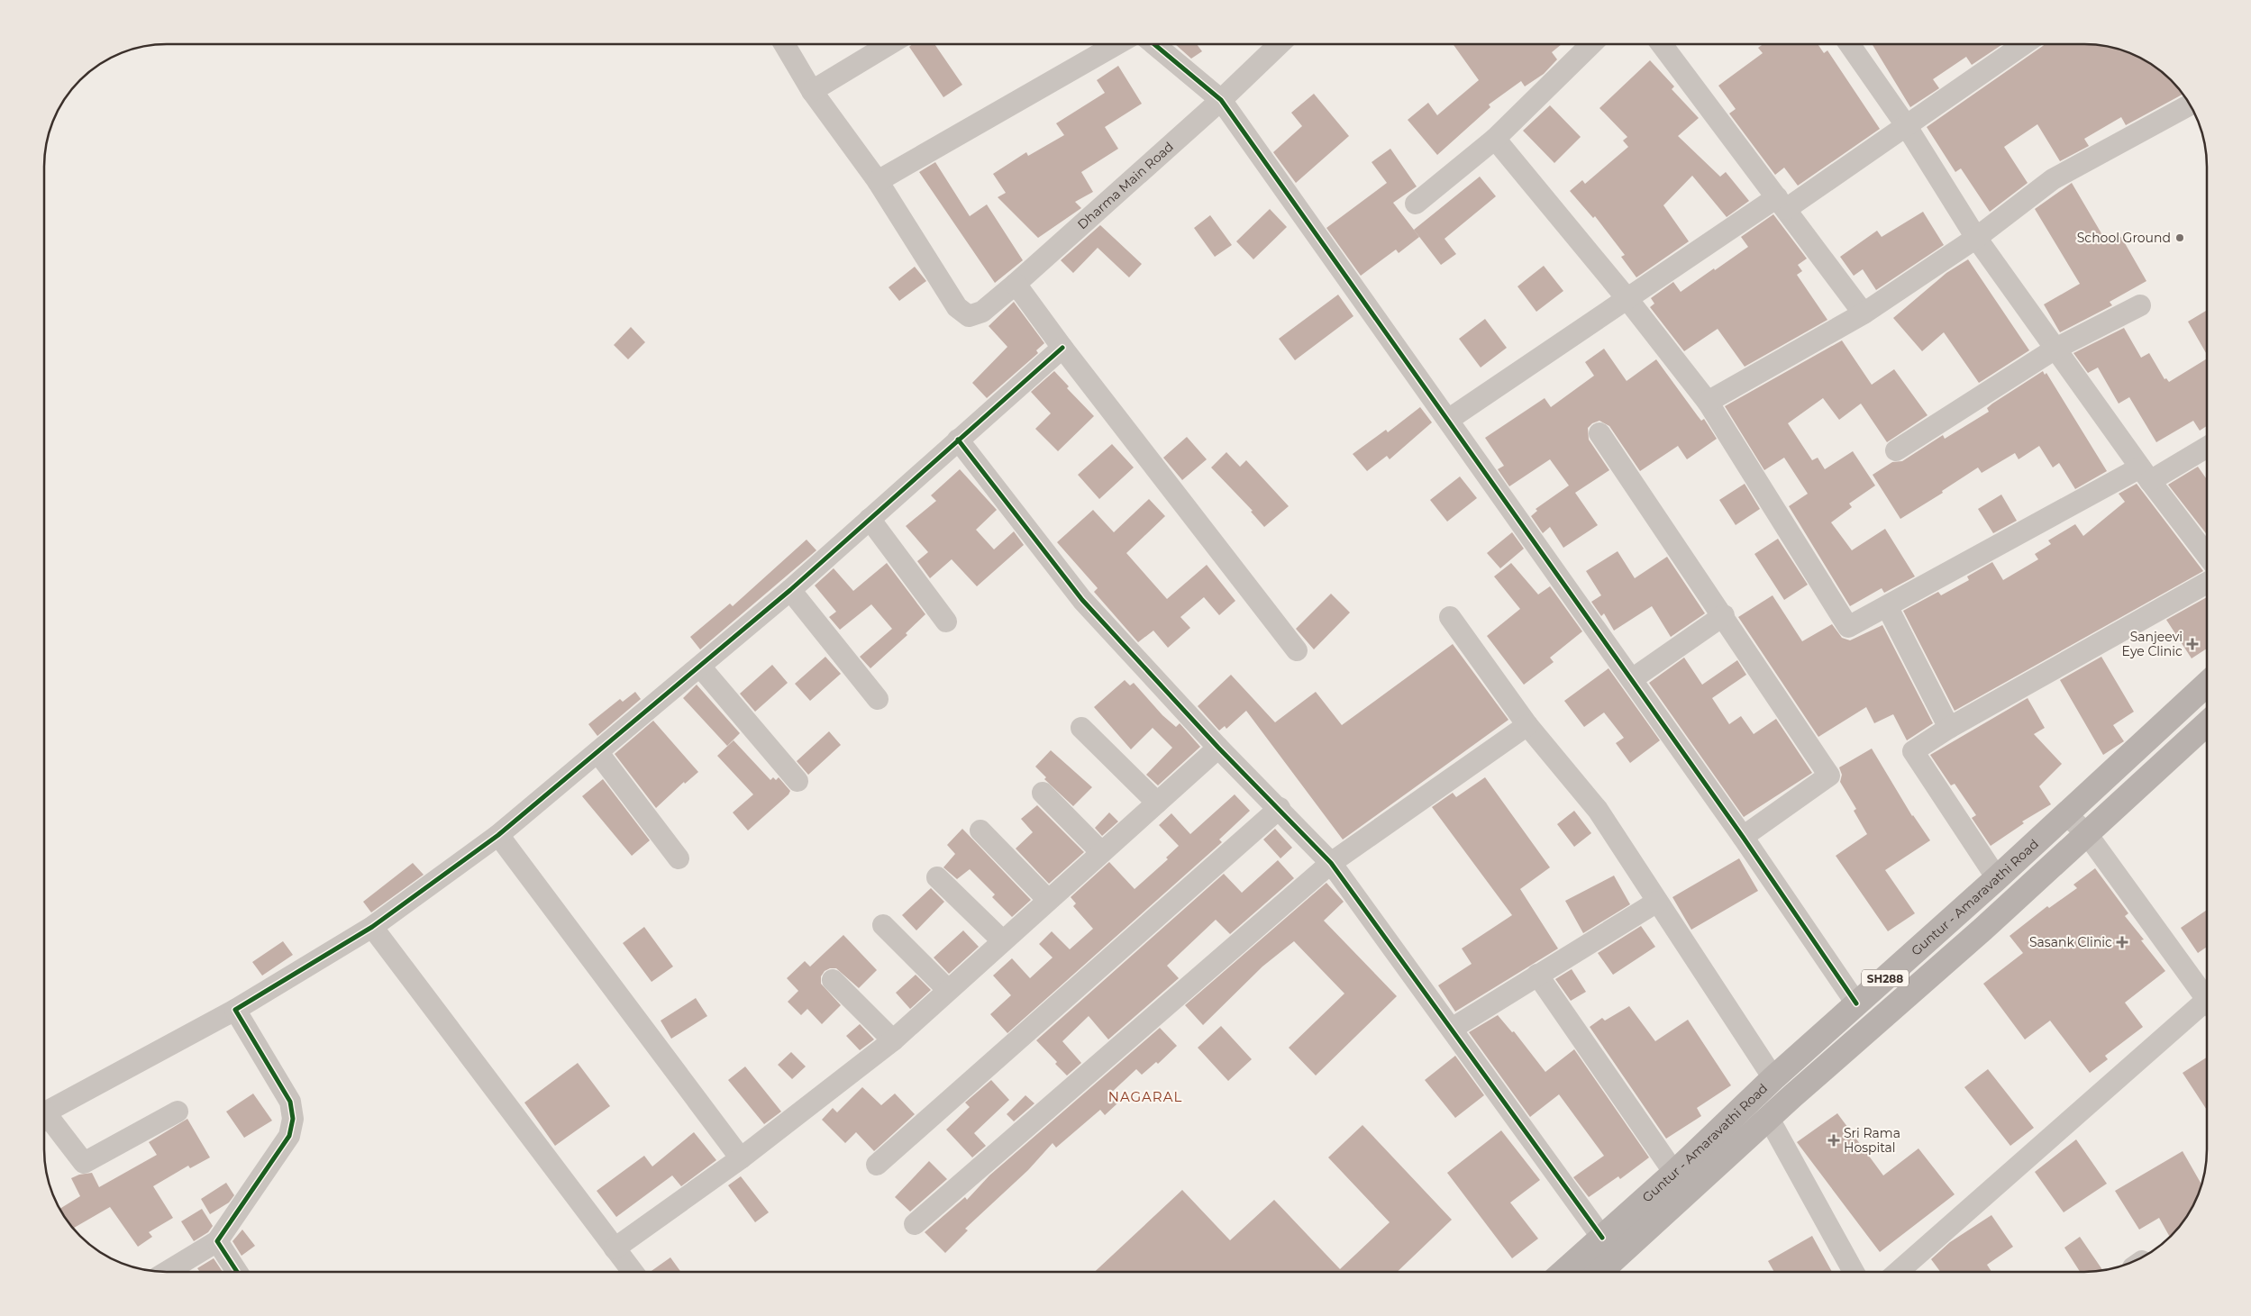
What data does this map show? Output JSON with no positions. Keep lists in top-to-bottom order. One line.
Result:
{"streets":{"main road":["Guntur - Amaravathi Road","SH288"],"street":["Dharma Main Road"]},"districts":["NAGARAL"],"places":{"other":["School Ground"],"health":["Sanjeevi Eye Clinic","Sasank Clinic","Sri Rama Hospital"]}}
